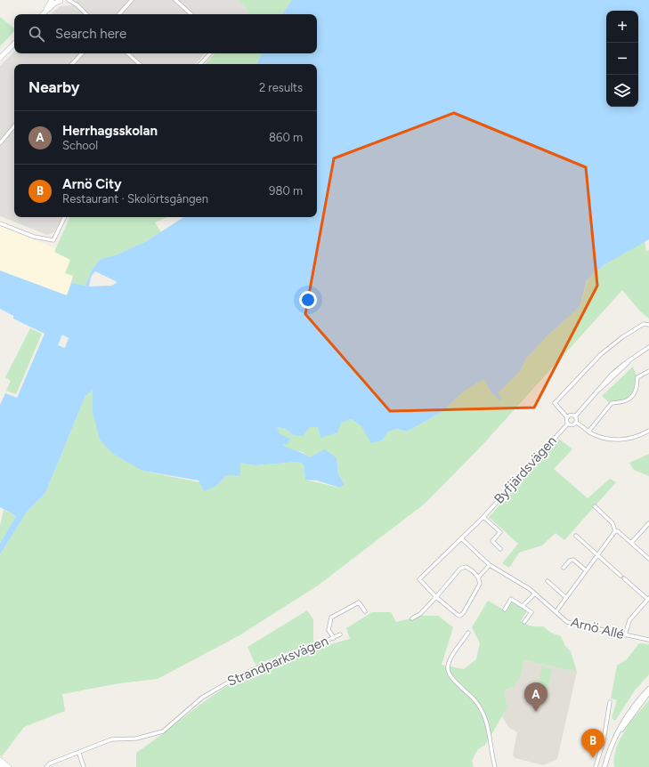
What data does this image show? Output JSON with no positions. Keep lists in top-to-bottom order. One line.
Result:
{"streets":{"street":["Byfjärdsvägen","Arnö Allé","Strandparksvägen"]},"crossings":[["Byfjärdsvägen","Arnö Allé"]],"page":{"map_buttons":["+","−"],"search":"Search here","heading":["Nearby","2 results"],"list":[{"mark":"A","name":"Herrhagsskolan","note":"School","value":"860 m"},{"mark":"B","name":"Arnö City","note":"Restaurant · Skolörtsgången","value":"980 m"}],"pins":["A","B"]}}
